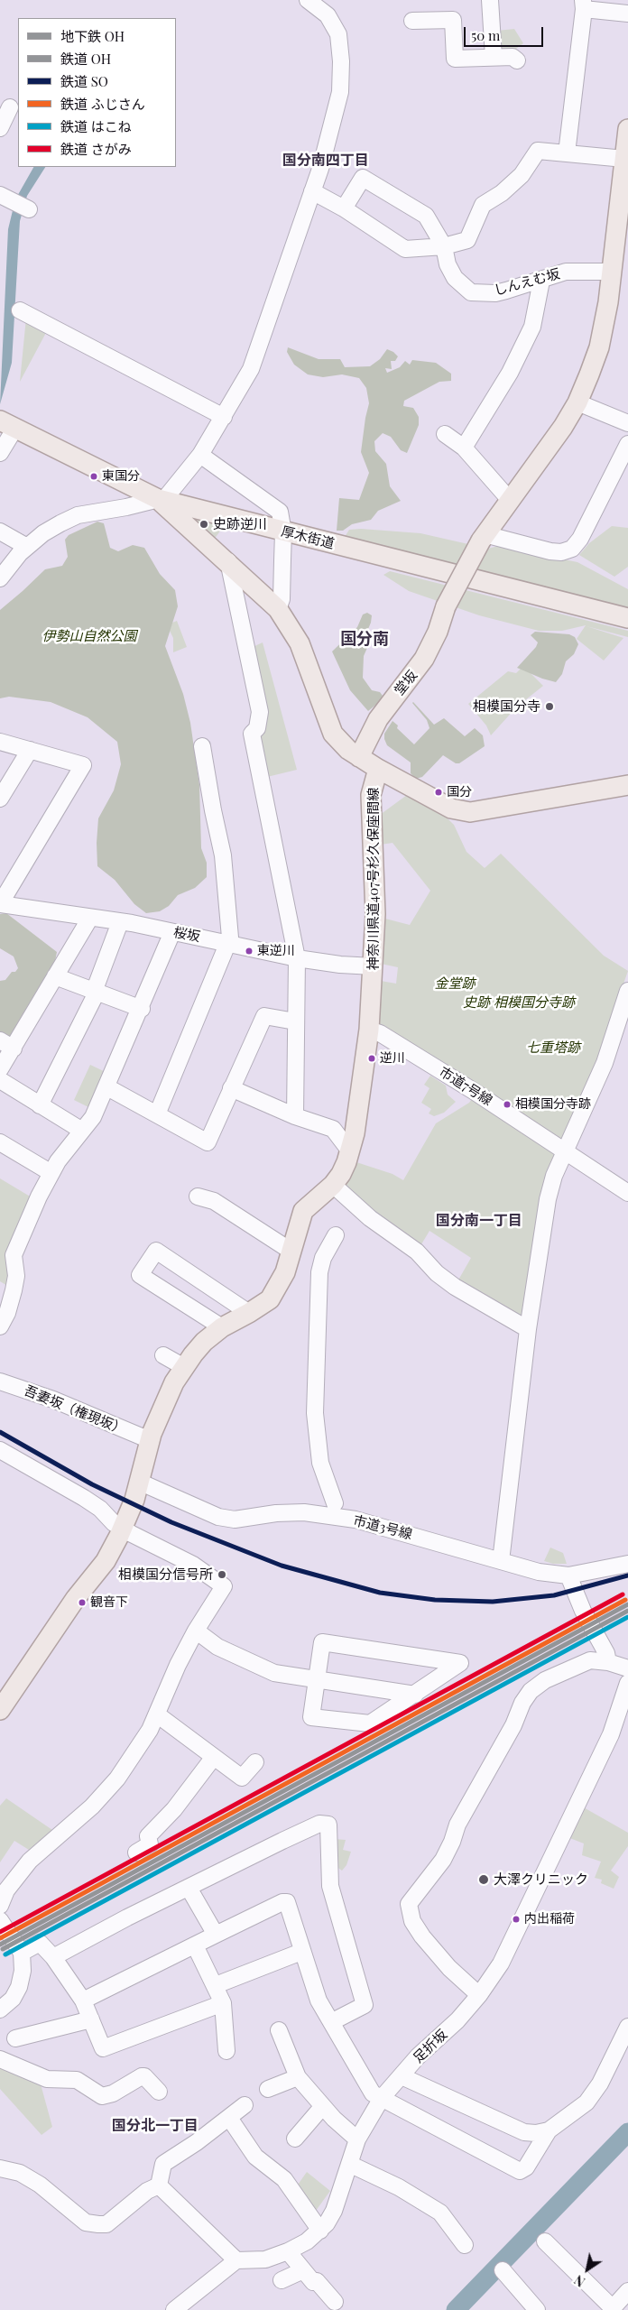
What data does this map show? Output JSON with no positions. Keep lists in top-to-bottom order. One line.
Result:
{"streets":{"main road":["厚木街道","堂坂","神奈川県道407号杉久保座間線"],"street":["しんえむ坂","桜坂","市道7号線","吾妻坂（権現坂）","市道3号線","足折坂"]},"crossings":[["しんえむ坂","堂坂"],["神奈川県道407号杉久保座間線","桜坂"],["神奈川県道407号杉久保座間線","市道7号線"],["神奈川県道407号杉久保座間線","吾妻坂（権現坂）"],["神奈川県道407号杉久保座間線","市道3号線"]],"districts":["国分南四丁目","国分南","国分南一丁目","国分北一丁目"],"parks":["伊勢山自然公園","金堂跡","史跡 相模国分寺跡","七重塔跡"],"places":["東国分","史跡逆川","相模国分寺","国分","東逆川","逆川","相模国分寺跡","相模国分信号所","観音下","大澤クリニック","内出稲荷"],"lines":["rail line SO","rail line さがみ","rail line ふじさん","metro line OH","rail line OH","rail line はこね"],"legend":["地下鉄 OH","鉄道 OH","鉄道 SO","鉄道 ふじさん","鉄道 はこね","鉄道 さがみ"],"scale_bar":"50 m","north":"bottom left"}
